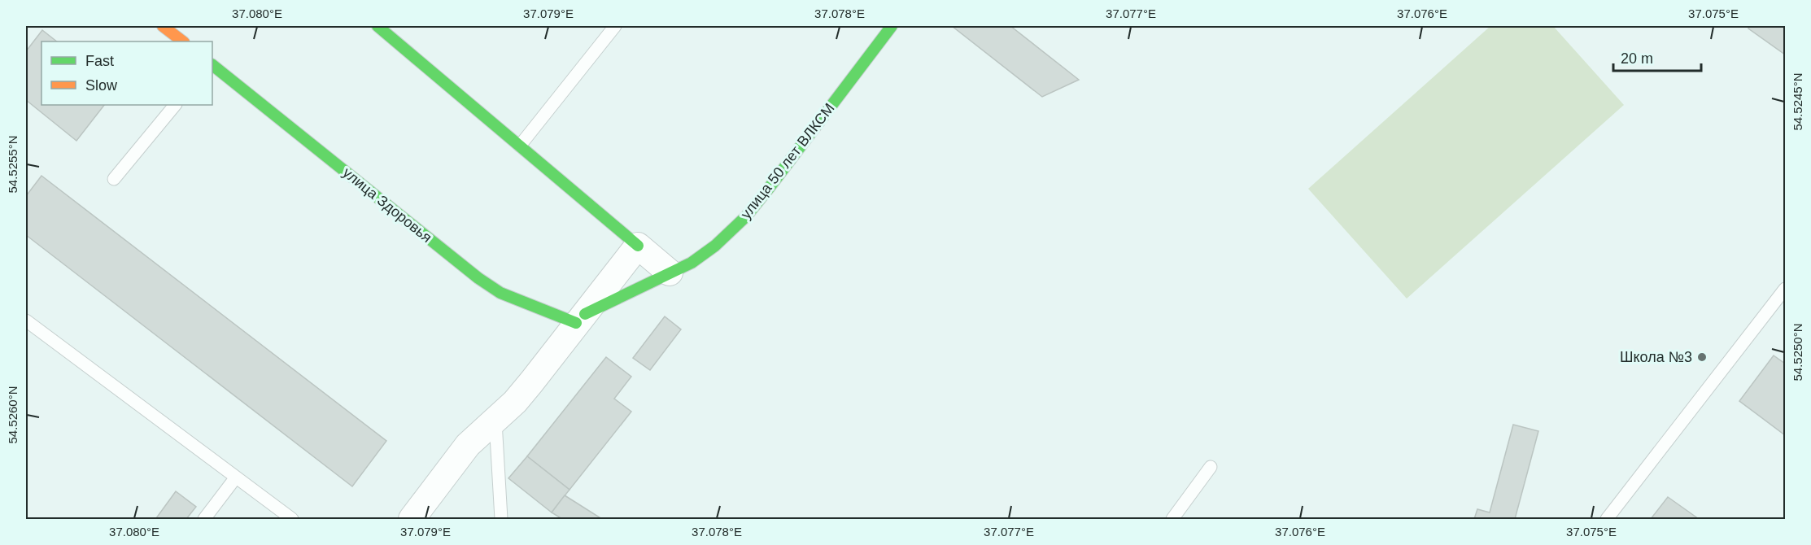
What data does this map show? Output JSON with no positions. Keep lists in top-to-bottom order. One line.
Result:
{"streets":{"street":["улица 50 лет ВЛКСМ","улица Здоровья"]},"crossings":[["улица 50 лет ВЛКСМ","улица Здоровья"]],"places":["Школа №3"],"legend":["Fast","Slow"],"scale_bar":"20 m","coordinates":["37.080°E","37.079°E","37.078°E","37.077°E","37.076°E","37.075°E","54.5245°N","54.5255°N","54.5250°N","54.5260°N"]}
